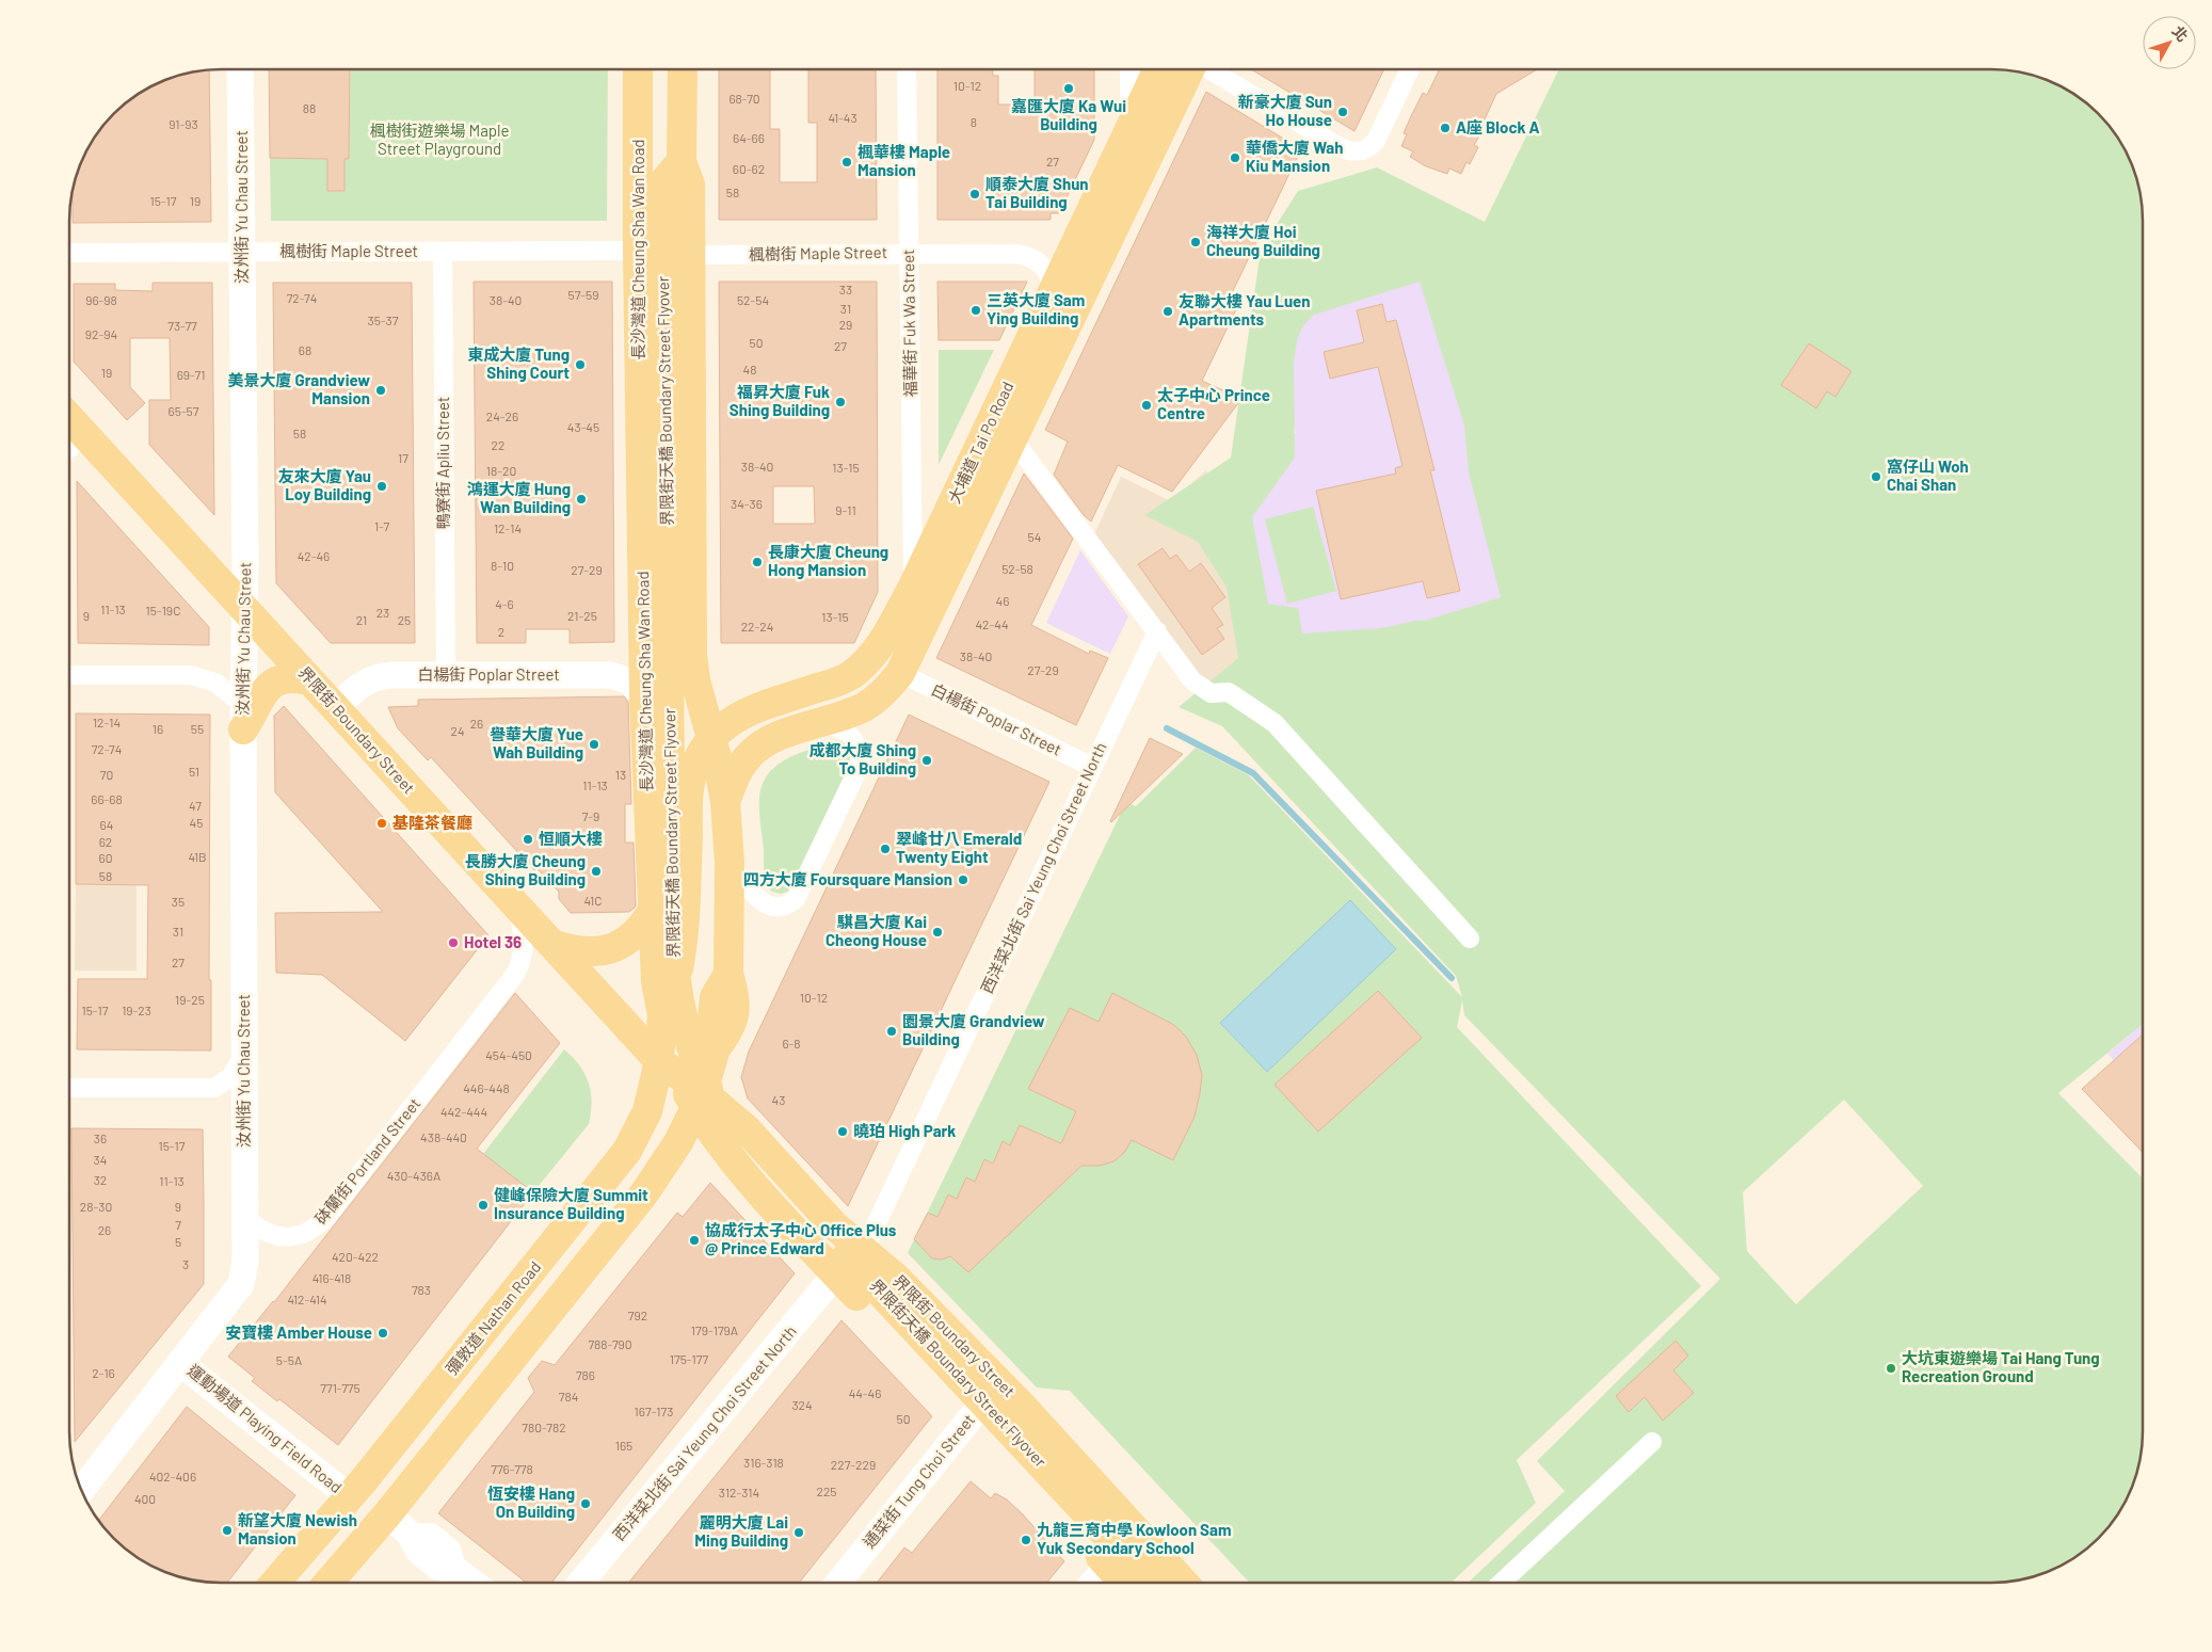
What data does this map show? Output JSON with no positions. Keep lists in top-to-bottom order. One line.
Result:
{"streets":{"main road":["長沙灣道 Cheung Sha Wan Road","界限街天橋 Boundary Street Flyover","大埔道 Tai Po Road","界限街 Boundary Street","彌敦道 Nathan Road"],"street":["汝州街 Yu Chau Street","楓樹街 Maple Street","福華街 Fuk Wa Street","鴨寮街 Apliu Street","白楊街 Poplar Street","西洋菜北街 Sai Yeung Choi Street North","砵蘭街 Portland Street","運動場道 Playing Field Road","通菜街 Tung Choi Street"]},"crossings":[["汝州街 Yu Chau Street","楓樹街 Maple Street"],["汝州街 Yu Chau Street","界限街 Boundary Street"],["汝州街 Yu Chau Street","砵蘭街 Portland Street"],["長沙灣道 Cheung Sha Wan Road","楓樹街 Maple Street"],["長沙灣道 Cheung Sha Wan Road","白楊街 Poplar Street"],["長沙灣道 Cheung Sha Wan Road","彌敦道 Nathan Road"],["楓樹街 Maple Street","福華街 Fuk Wa Street"],["楓樹街 Maple Street","大埔道 Tai Po Road"],["楓樹街 Maple Street","鴨寮街 Apliu Street"],["福華街 Fuk Wa Street","大埔道 Tai Po Road"],["大埔道 Tai Po Road","白楊街 Poplar Street"],["鴨寮街 Apliu Street","白楊街 Poplar Street"],["白楊街 Poplar Street","界限街 Boundary Street"],["白楊街 Poplar Street","西洋菜北街 Sai Yeung Choi Street North"],["界限街 Boundary Street","西洋菜北街 Sai Yeung Choi Street North"],["界限街 Boundary Street","砵蘭街 Portland Street"],["界限街 Boundary Street","彌敦道 Nathan Road"],["界限街 Boundary Street","通菜街 Tung Choi Street"],["彌敦道 Nathan Road","運動場道 Playing Field Road"]],"parks":["楓樹街遊樂場 Maple Street Playground"],"places":["嘉匯大廈 Ka Wui Building","新豪大廈 Sun Ho House","A座 Block A","華僑大廈 Wah Kiu Mansion","楓華樓 Maple Mansion","順泰大廈 Shun Tai Building","海祥大廈 Hoi Cheung Building","三英大廈 Sam Ying Building","友聯大樓 Yau Luen Apartments","東成大廈 Tung Shing Court","美景大廈 Grandview Mansion","福昇大廈 Fuk Shing Building","太子中心 Prince Centre","窩仔山 Woh Chai Shan","友來大廈 Yau Loy Building","鴻運大廈 Hung Wan Building","長康大廈 Cheung Hong Mansion","譽華大廈 Yue Wah Building","成都大廈 Shing To Building","基隆茶餐廳","恒順大樓","翠峰廿八 Emerald Twenty Eight","長勝大廈 Cheung Shing Building","四方大廈 Foursquare Mansion","騏昌大廈 Kai Cheong House","Hotel 36","園景大廈 Grandview Building","曉珀 High Park","健峰保險大廈 Summit Insurance Building","協成行太子中心 Office Plus @ Prince Edward","安寶樓 Amber House","大坑東遊樂場 Tai Hang Tung Recreation Ground","恆安樓 Hang On Building","新望大廈 Newish Mansion","麗明大廈 Lai Ming Building","九龍三育中學 Kowloon Sam Yuk Secondary School"],"house_numbers":["10-12","68-70","88","41-43","8","91-93","64-66","27","60-62","58","15-17","19","33","57-59","72-74","96-98","38-40","52-54","31","35-37","29","73-77","92-94","50","27","68","48","19","69-71","65-57","24-26","43-45","58","22","17","38-40","13-15","18-20","34-36","9-11","1-7","12-14","54","42-46","8-10","52-58","27-29","46","4-6","11-13","15-19C","23","9","21-25","13-15","21","25","42-44","22-24","2","38-40","27-29","12-14","26","16","55","24","72-74","51","70","13","11-13","66-68","47","7-9","45","64","62","41B","60","58","41C","35","31","27","10-12","19-25","15-17","19-23","6-8","454-450","446-448","43","442-444","438-440","36","15-17","34","430-436A","32","11-13","28-30","9","7","26","5","420-422","3","416-418","783","412-414","792","179-179A","788-790","175-177","5-5A","2-16","786","771-775","44-46","784","324","167-173","50","780-782","165","316-318","227-229","776-778","402-406","225","312-314","400"],"north":"top right"}
